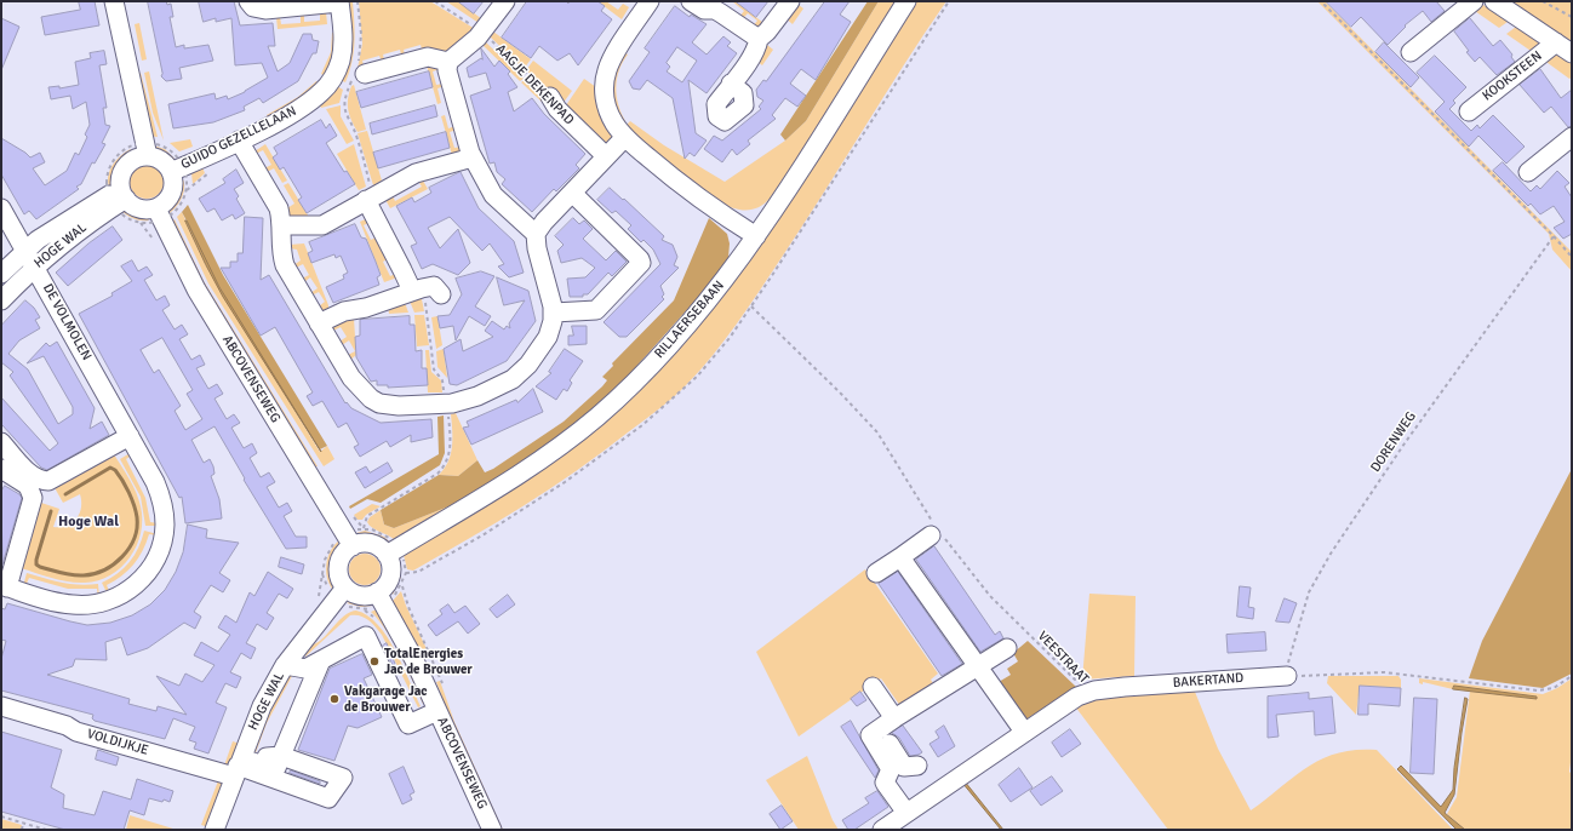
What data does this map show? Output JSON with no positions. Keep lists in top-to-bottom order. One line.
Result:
{"streets":{"street":["KOOKSTEEN","AAGJE DEKENPAD","GUIDO GEZELLELAAN","HOGE WAL","RILLAERSEBAAN","DE VOLMOLEN","ABCOVENSEWEG","BAKERTAND","VOLDIJKJE"],"path":["DORENWEG","VEESTRAAT"]},"crossings":[["GUIDO GEZELLELAAN","HOGE WAL"],["GUIDO GEZELLELAAN","ABCOVENSEWEG"],["HOGE WAL","RILLAERSEBAAN"],["HOGE WAL","DE VOLMOLEN"],["HOGE WAL","ABCOVENSEWEG"],["HOGE WAL","VOLDIJKJE"],["RILLAERSEBAAN","ABCOVENSEWEG"],["DORENWEG","BAKERTAND"],["VEESTRAAT","BAKERTAND"]],"districts":["Hoge Wal"],"places":["TotalEnergies Jac de Brouwer","Vakgarage Jac de Brouwer"]}
